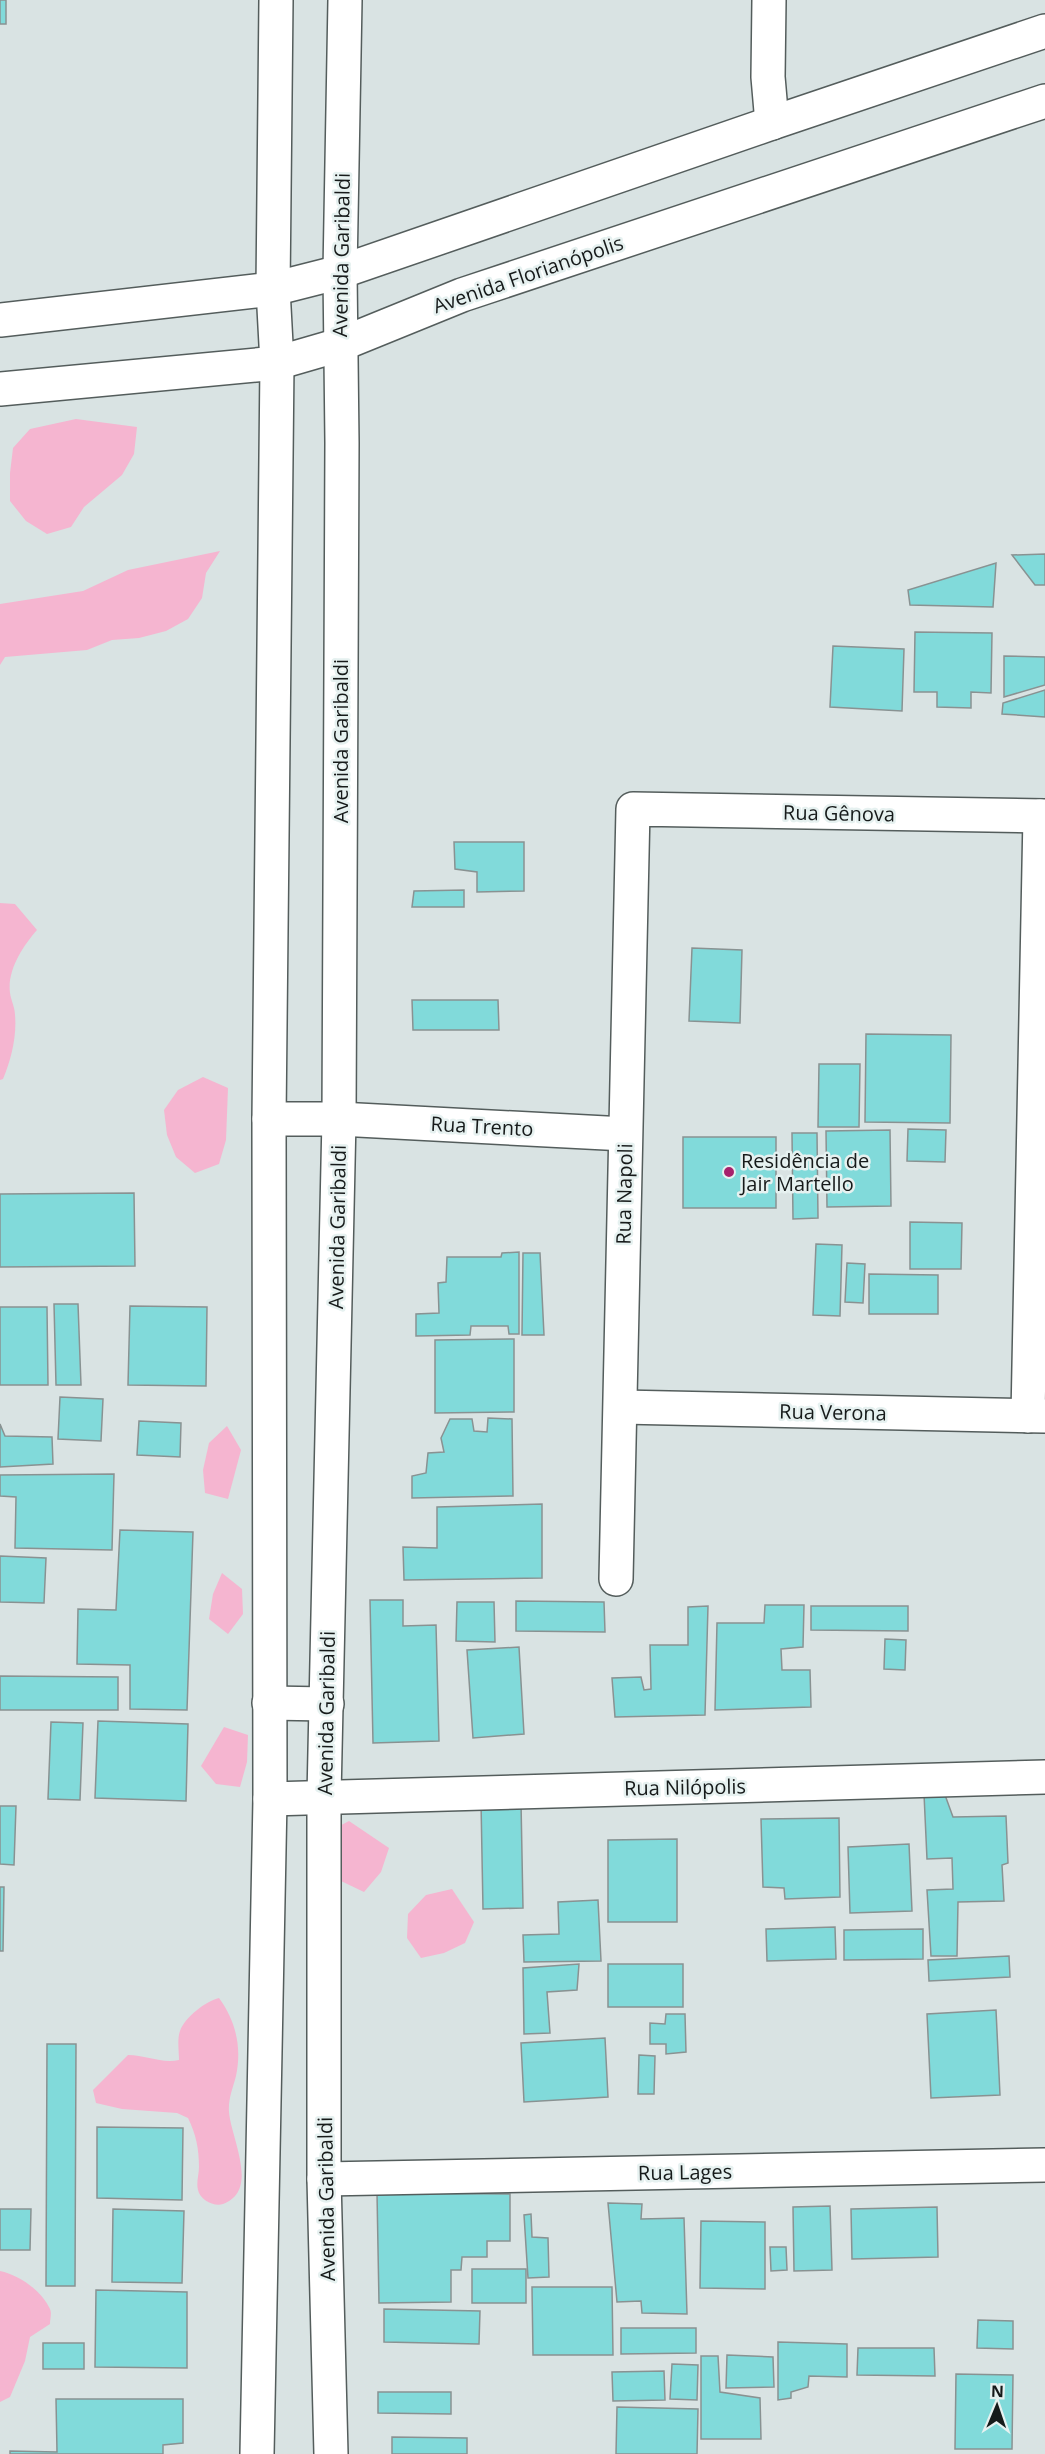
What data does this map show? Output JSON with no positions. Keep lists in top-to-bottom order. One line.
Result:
{"streets":{"street":["Avenida Garibaldi","Avenida Florianópolis","Rua Gênova","Rua Trento","Rua Napoli","Rua Verona","Rua Nilópolis","Rua Lages"]},"crossings":[["Avenida Garibaldi","Avenida Florianópolis"],["Avenida Garibaldi","Rua Trento"],["Avenida Garibaldi","Rua Nilópolis"],["Avenida Garibaldi","Rua Lages"],["Rua Gênova","Rua Napoli"],["Rua Trento","Rua Napoli"],["Rua Napoli","Rua Verona"]],"places":["Residência de Jair Martello"],"north":"top"}
